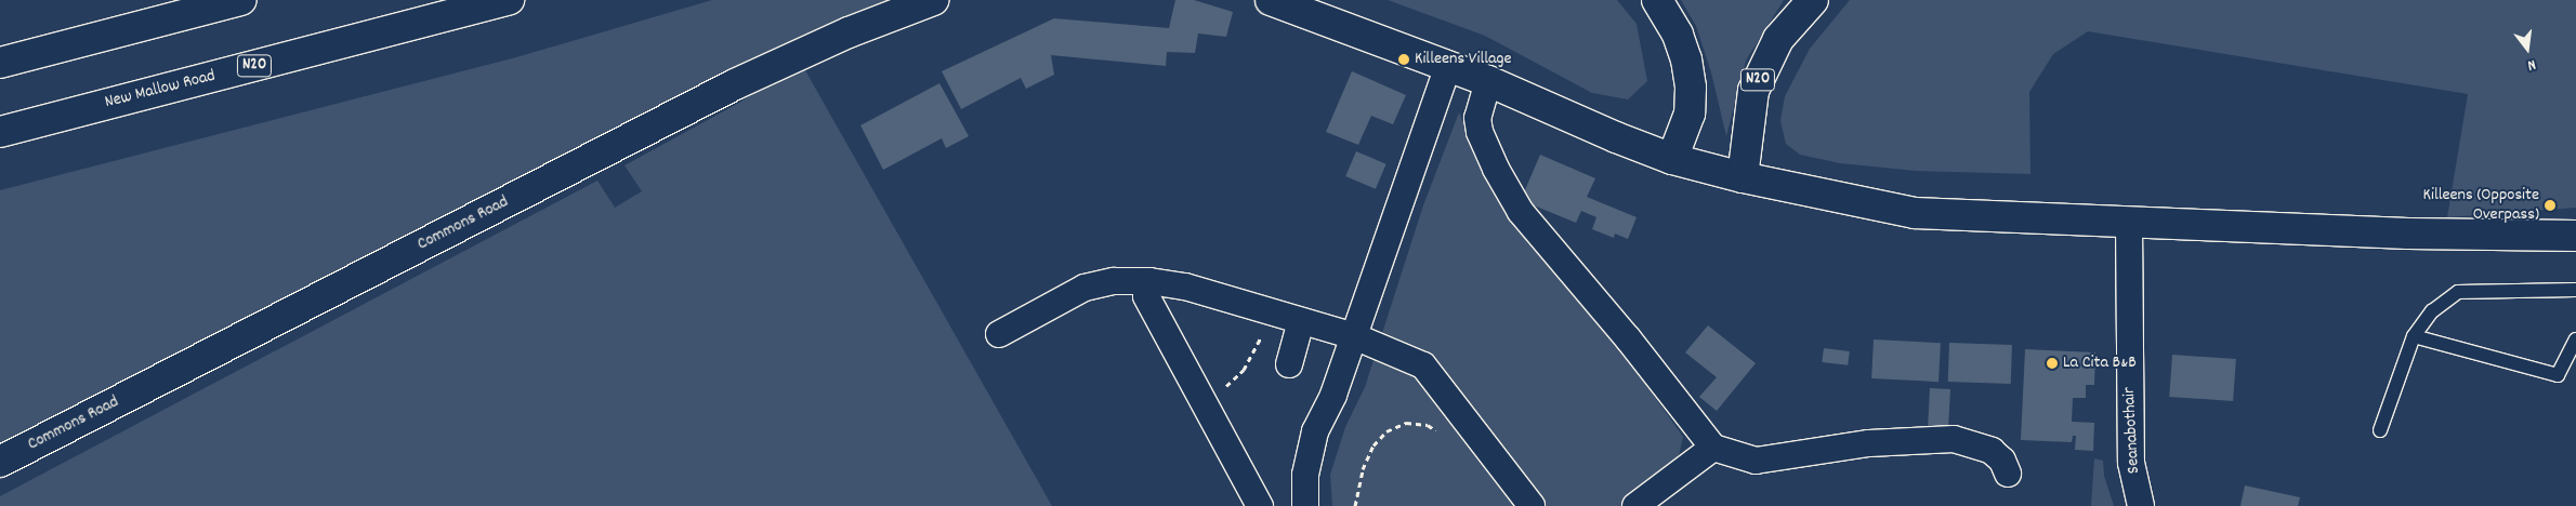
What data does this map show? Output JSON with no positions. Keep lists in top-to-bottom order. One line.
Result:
{"streets":{"main road":["N20","New Mallow Road","Commons Road"],"street":["Seanabothair"]},"places":["Killeens Village","Killeens (Opposite Overpass)","La Cita B&B"],"north":"bottom"}
